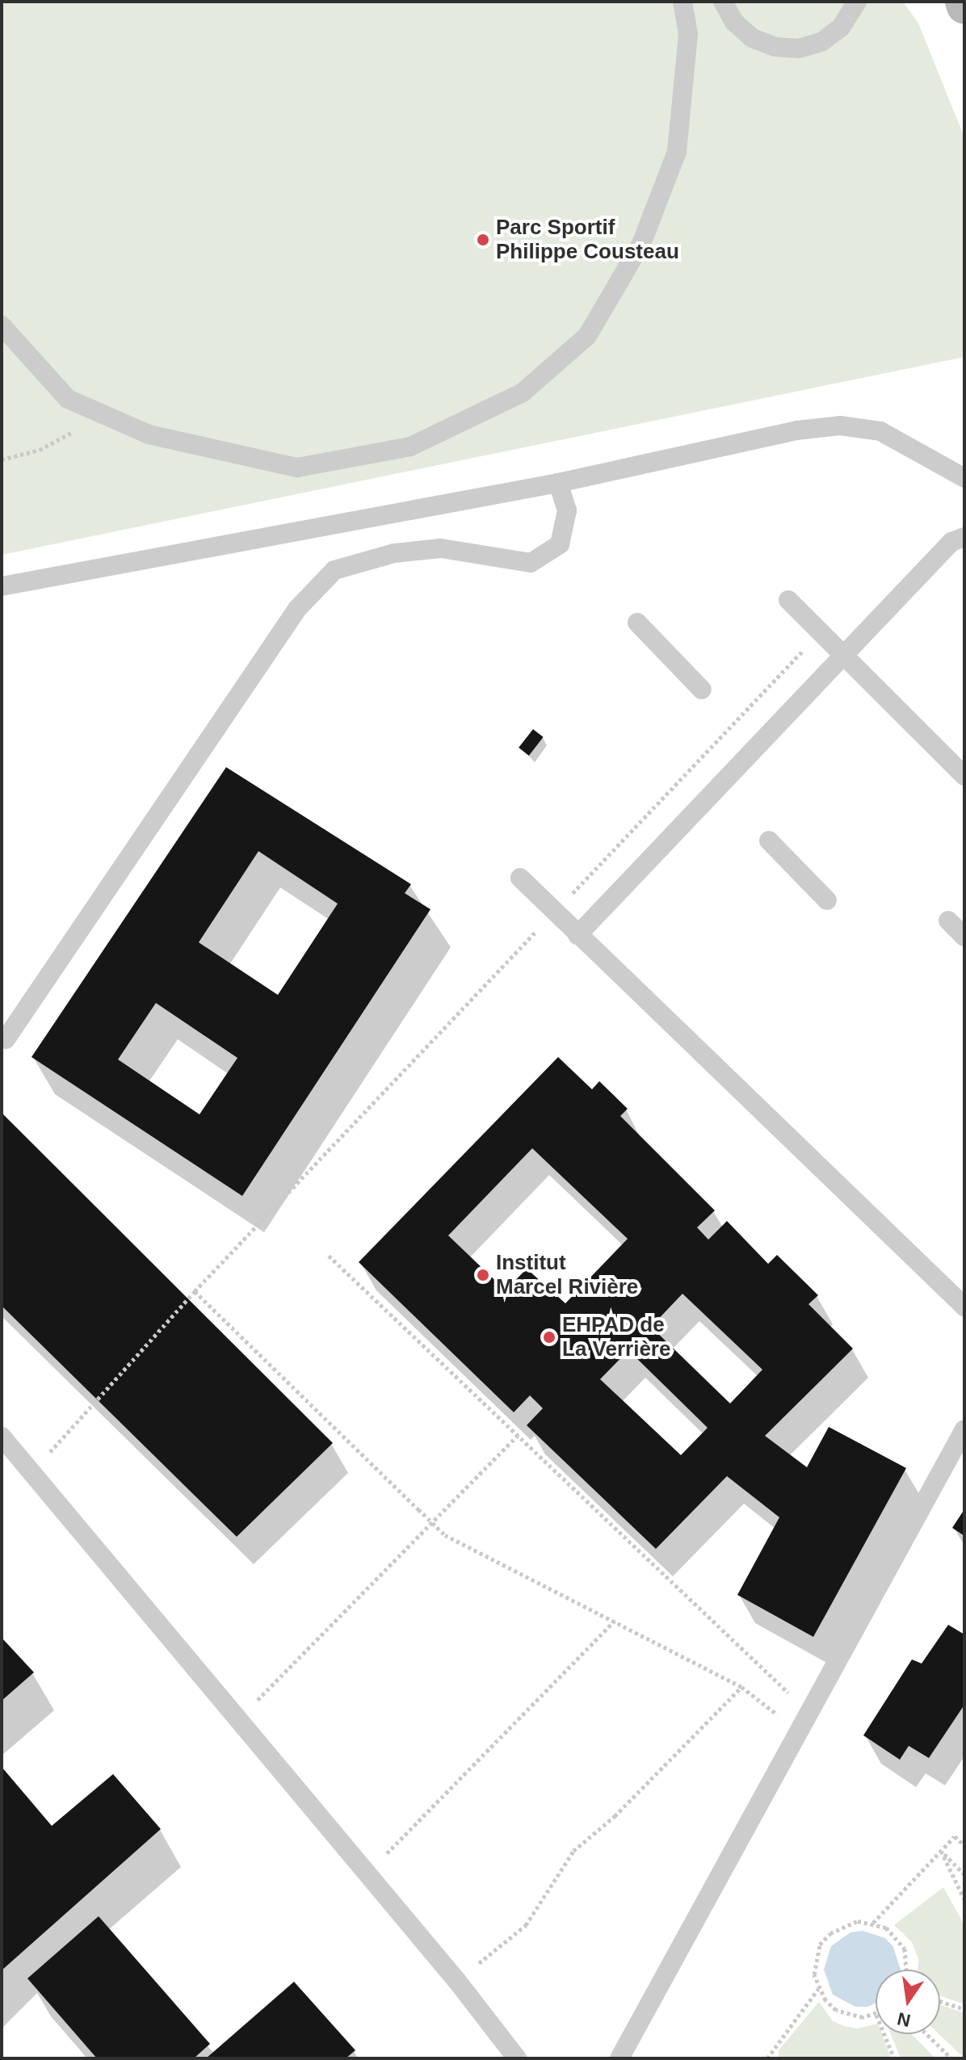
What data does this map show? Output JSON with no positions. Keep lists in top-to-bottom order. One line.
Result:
{"places":["Parc Sportif Philippe Cousteau","Institut Marcel Rivière","EHPAD de La Verrière"],"north":"bottom"}
